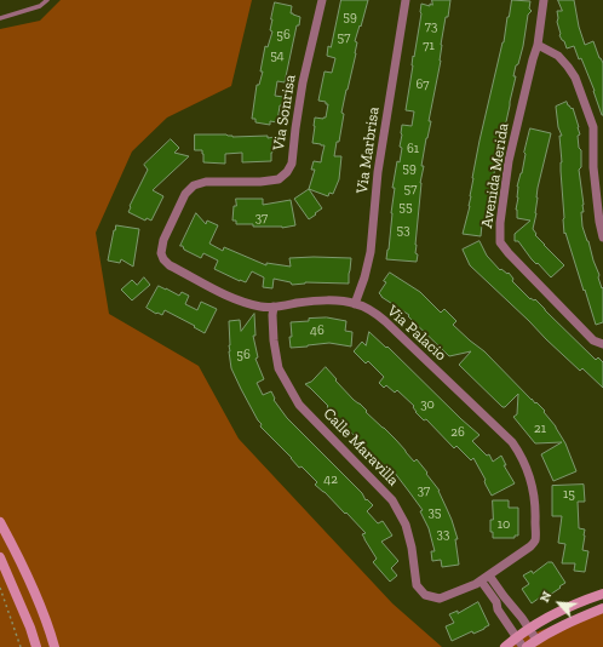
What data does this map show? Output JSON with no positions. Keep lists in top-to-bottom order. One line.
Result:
{"streets":{"street":["Via Sonrisa","Via Marbrisa","Avenida Merida","Via Palacio","Calle Maravilla"]},"crossings":[["Via Sonrisa","Via Palacio"],["Via Marbrisa","Via Palacio"],["Via Palacio","Calle Maravilla"]],"house_numbers":["59","73","56","57","71","54","67","61","59","57","55","37","53","46","56","30","21","26","42","37","15","35","10","33"],"north":"top left"}
